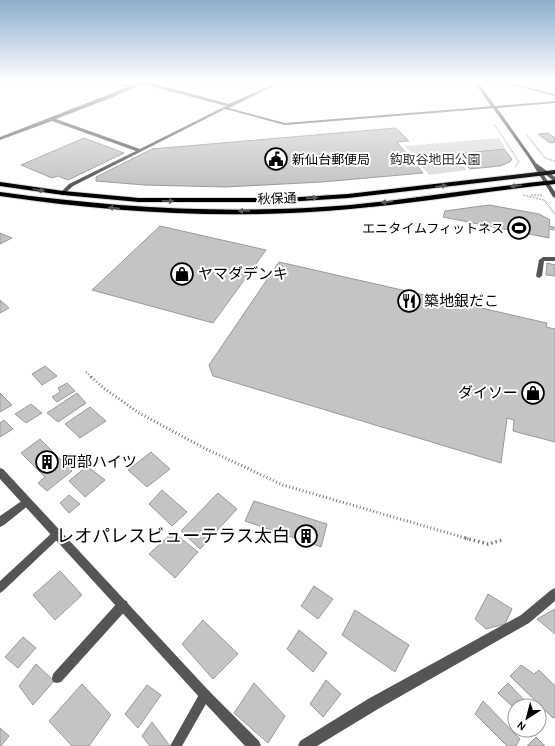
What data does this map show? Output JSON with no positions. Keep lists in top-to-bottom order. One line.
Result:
{"streets":{"highway":["秋保通"]},"parks":["鈎取谷地田公園"],"places":{"public building":["新仙台郵便局"],"sports":["エニタイムフィットネス"],"shop":["ヤマダデンキ","ダイソー"],"restaurant":["築地銀だこ"],"building":["阿部ハイツ","レオパレスビューテラス太白"]},"north":"bottom left"}
